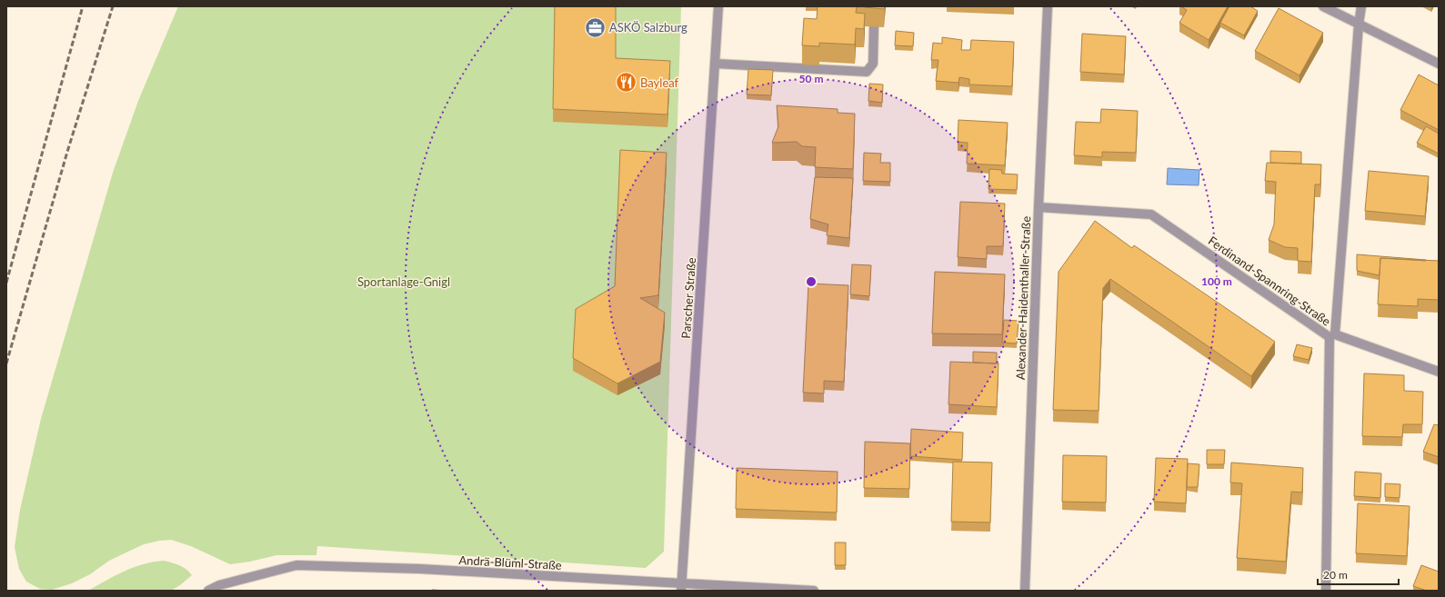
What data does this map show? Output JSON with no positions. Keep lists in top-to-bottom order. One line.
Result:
{"streets":{"street":["Ferdinand-Spannring-Straße","Parscher Straße","Alexander-Haidenthaller-Straße","Andrä-Blüml-Straße"]},"crossings":[["Ferdinand-Spannring-Straße","Alexander-Haidenthaller-Straße"],["Parscher Straße","Andrä-Blüml-Straße"]],"parks":["Sportanlage-Gnigl"],"places":{"office":["ASKÖ Salzburg"],"restaurant":["Bayleaf"]},"scale_bar":"20 m","rings":["50 m","100 m"]}
